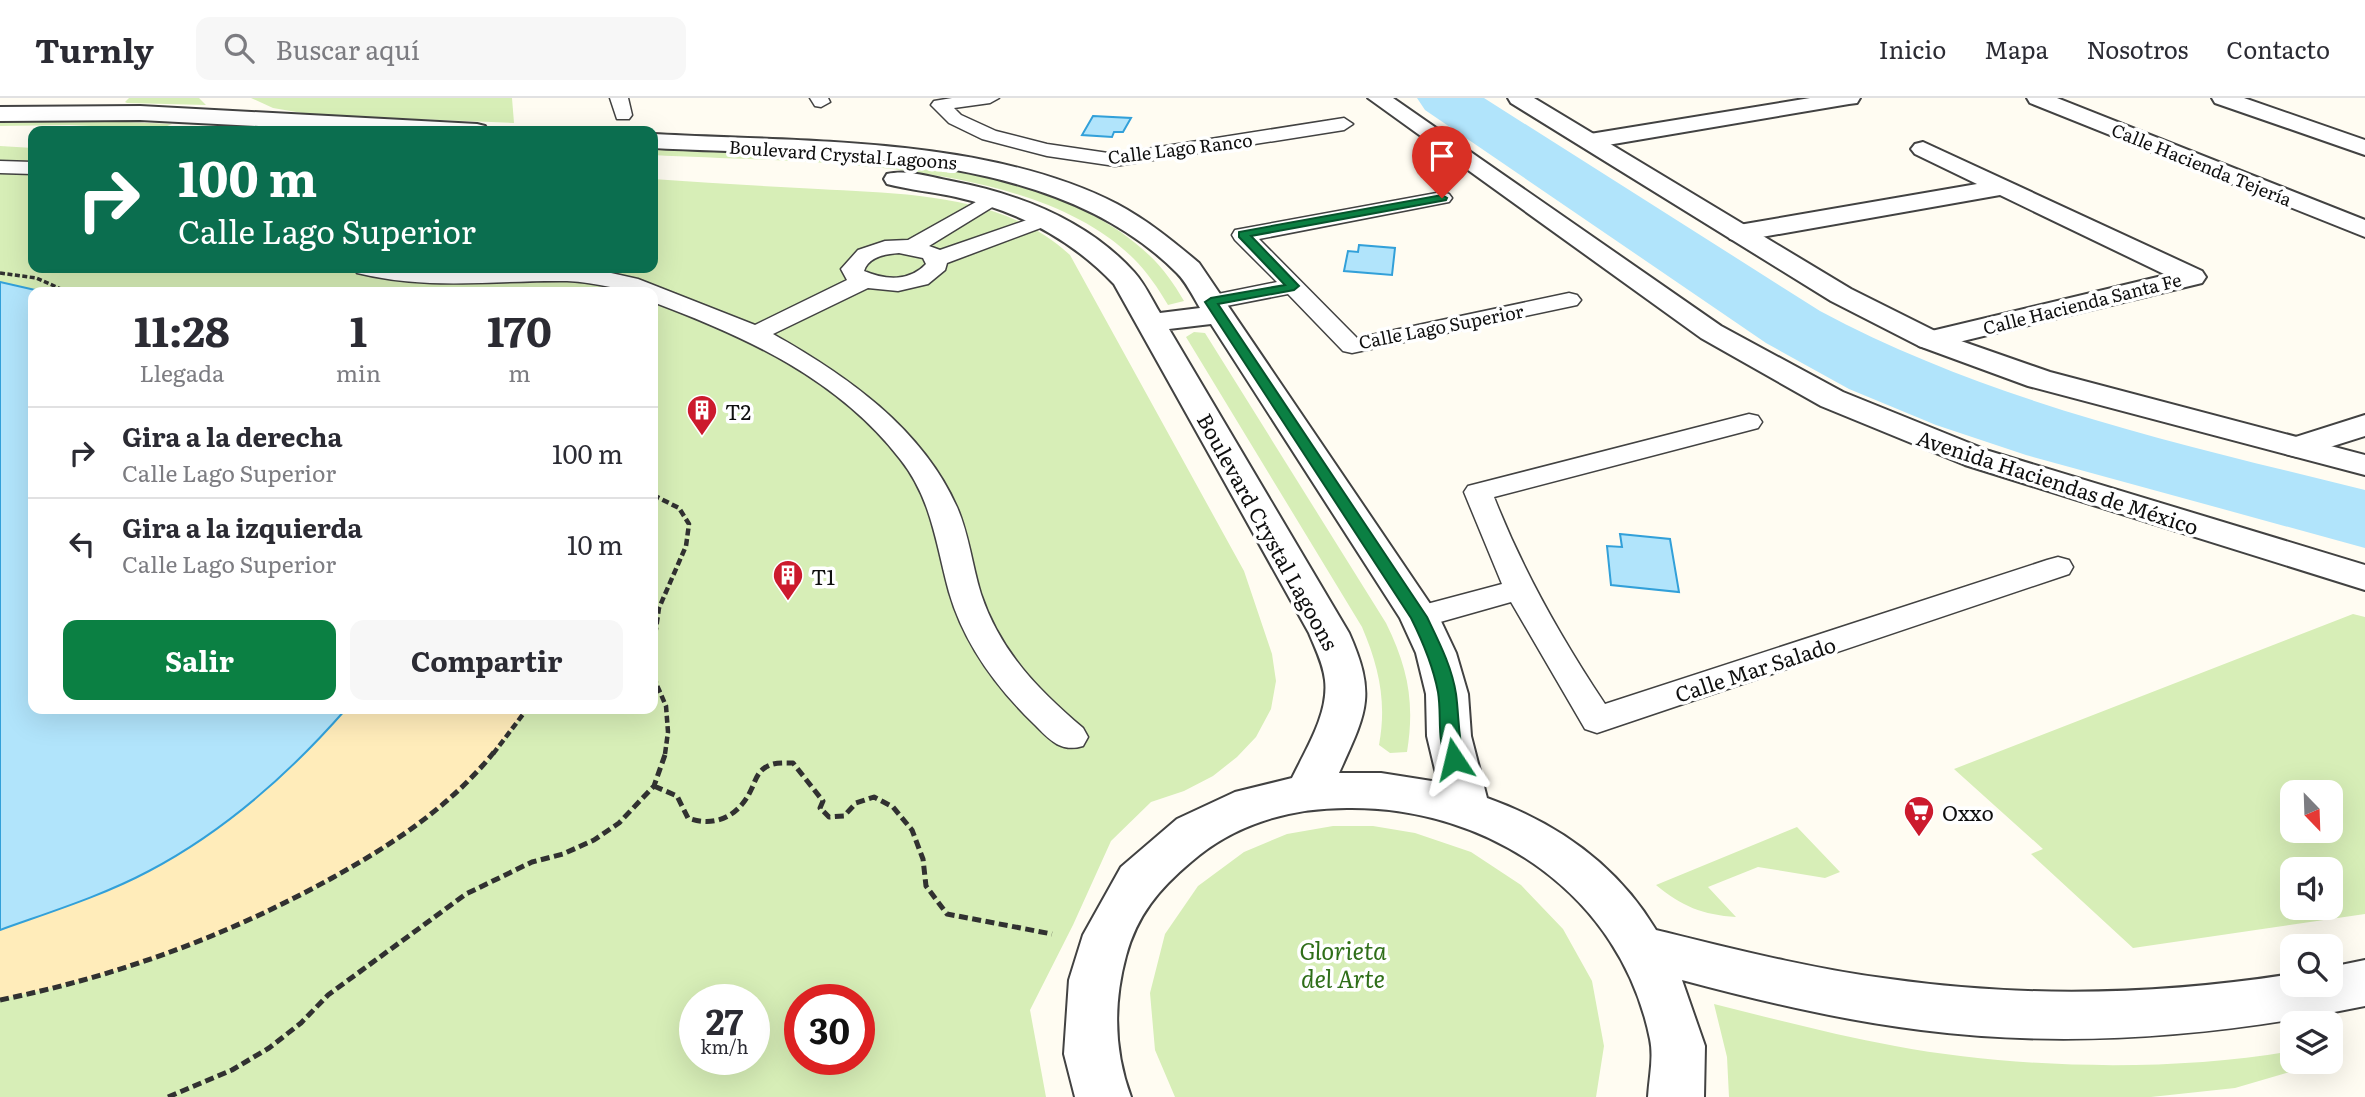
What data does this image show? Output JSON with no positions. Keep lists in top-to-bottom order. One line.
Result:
{"streets":{"street":["Boulevard Crystal Lagoons","Calle Hacienda Tejería","Calle Hacienda Santa Fe","Avenida Haciendas de México"],"lane":["Calle Lago Ranco","Calle Lago Superior","Calle Mar Salado"]},"parks":["Glorieta del Arte"],"places":{"building":["T2","T1"],"supermarket":["Oxxo"]},"north":"bottom right","page":{"header":"Turnly","search":"Buscar aquí","nav":["Inicio","Mapa","Nosotros","Contacto"],"turn":["100 m","Calle Lago Superior"],"eta":["11:28","Llegada","1","min","170","m"],"list":[{"name":"Gira a la derecha","note":"Calle Lago Superior","value":"100 m"},{"name":"Gira a la izquierda","note":"Calle Lago Superior","value":"10 m"}],"buttons":["Salir","Compartir"],"speed":"27 km/h","limit":"30"}}
